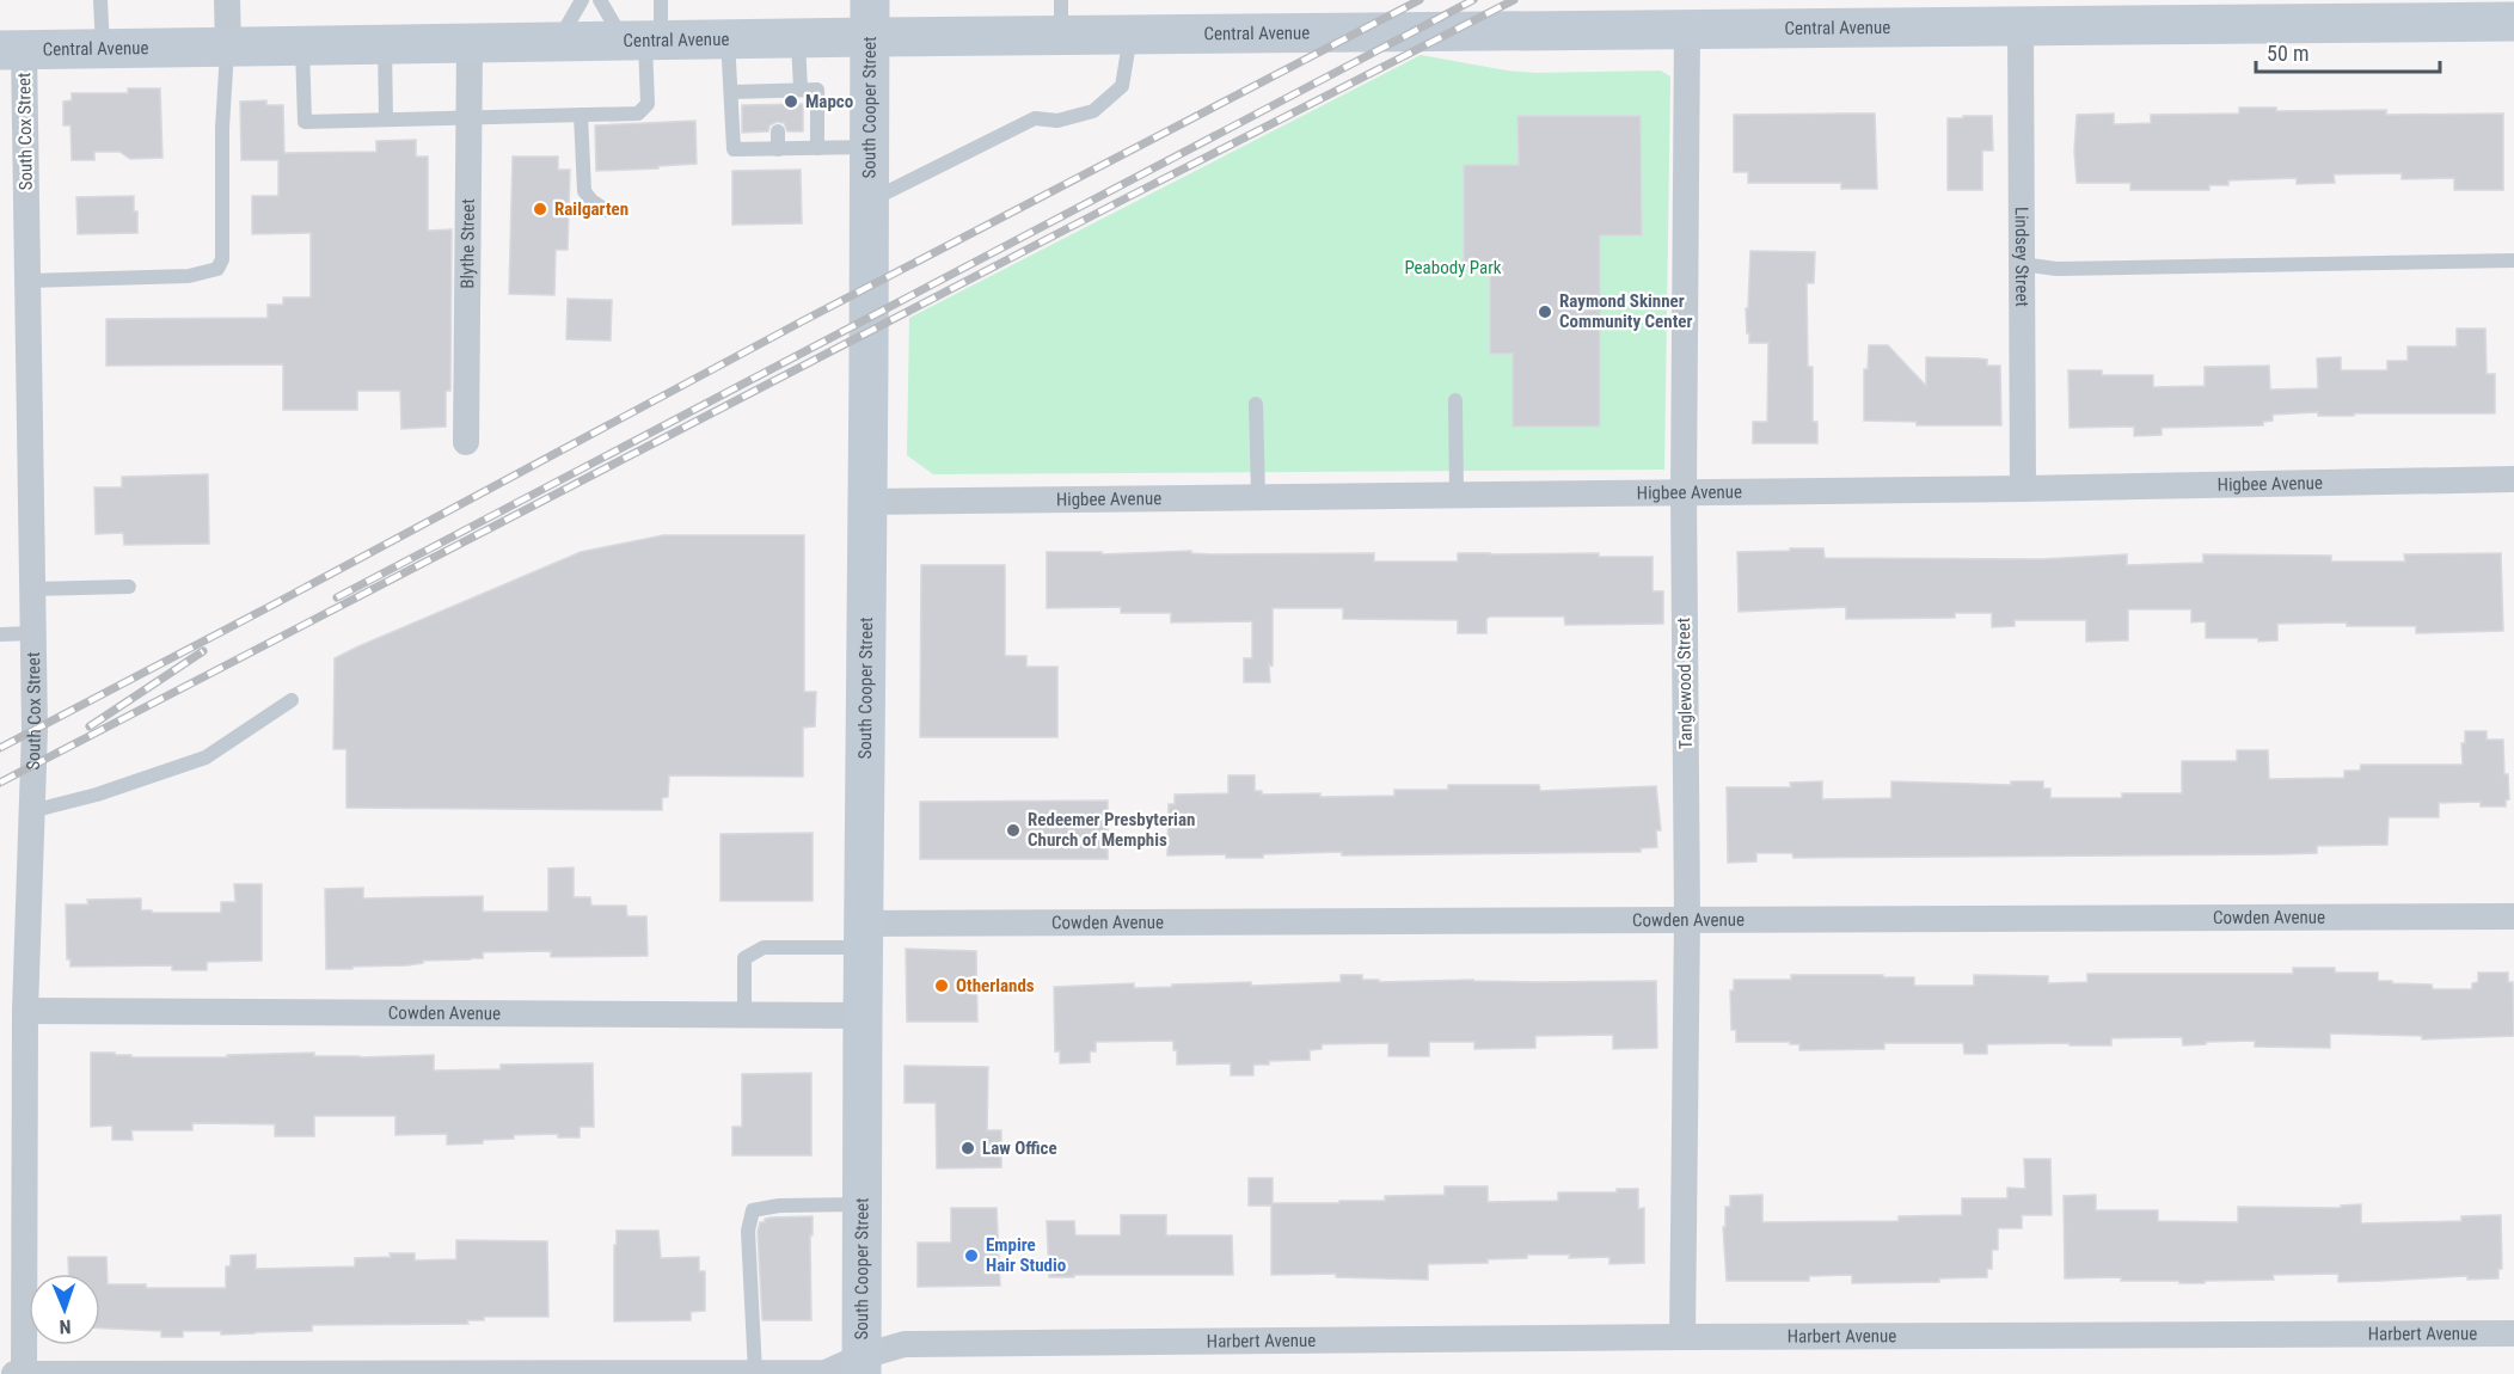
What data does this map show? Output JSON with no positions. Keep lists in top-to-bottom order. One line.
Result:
{"streets":{"main road":["Central Avenue","South Cooper Street"],"street":["South Cox Street","Blythe Street","Lindsey Street","Higbee Avenue","Tanglewood Street","Cowden Avenue","Harbert Avenue"]},"crossings":[["Central Avenue","South Cooper Street"],["Central Avenue","South Cox Street"],["Central Avenue","Blythe Street"],["Central Avenue","Lindsey Street"],["Central Avenue","Tanglewood Street"],["South Cooper Street","Higbee Avenue"],["South Cooper Street","Cowden Avenue"],["South Cooper Street","Harbert Avenue"],["South Cox Street","Cowden Avenue"],["South Cox Street","Harbert Avenue"],["Lindsey Street","Higbee Avenue"],["Higbee Avenue","Tanglewood Street"],["Tanglewood Street","Cowden Avenue"],["Tanglewood Street","Harbert Avenue"]],"parks":["Peabody Park"],"places":["Mapco","Railgarten","Raymond Skinner Community Center","Redeemer Presbyterian Church of Memphis","Otherlands","Law Office","Empire Hair Studio"],"scale_bar":"50 m","north":"bottom"}
